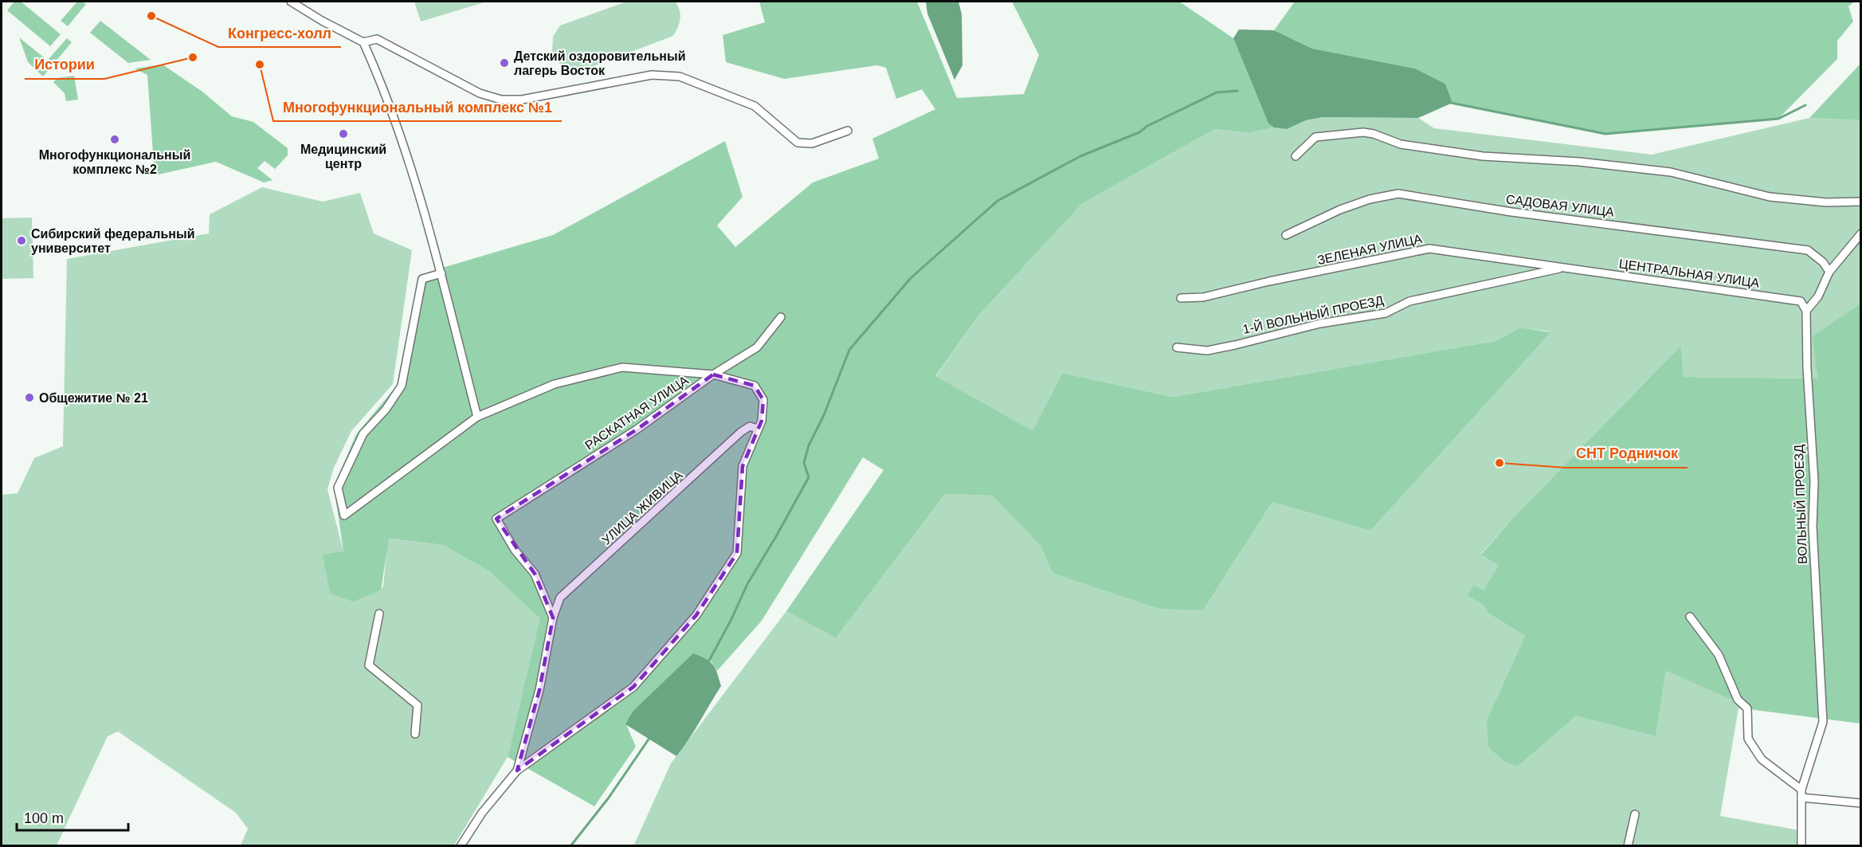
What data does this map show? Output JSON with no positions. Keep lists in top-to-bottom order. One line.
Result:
{"streets":{"street":["САДОВАЯ УЛИЦА","ЗЕЛЕНАЯ УЛИЦА","ЦЕНТРАЛЬНАЯ УЛИЦА","1-Й ВОЛЬНЫЙ ПРОЕЗД","РАСКАТНАЯ УЛИЦА","ВОЛЬНЫЙ ПРОЕЗД","УЛИЦА ЖИВИЦА"]},"crossings":[["ЗЕЛЕНАЯ УЛИЦА","ЦЕНТРАЛЬНАЯ УЛИЦА"],["ЗЕЛЕНАЯ УЛИЦА","1-Й ВОЛЬНЫЙ ПРОЕЗД"],["ЦЕНТРАЛЬНАЯ УЛИЦА","1-Й ВОЛЬНЫЙ ПРОЕЗД"],["ЦЕНТРАЛЬНАЯ УЛИЦА","ВОЛЬНЫЙ ПРОЕЗД"],["РАСКАТНАЯ УЛИЦА","УЛИЦА ЖИВИЦА"]],"places":["Конгресс-холл","Истории","Детский оздоровительный лагерь Восток","Многофункциональный комплекс №1","Медицинский центр","Многофункциональный комплекс №2","Сибирский федеральный университет","Общежитие № 21","СНТ Родничок"],"scale_bar":"100 m"}
